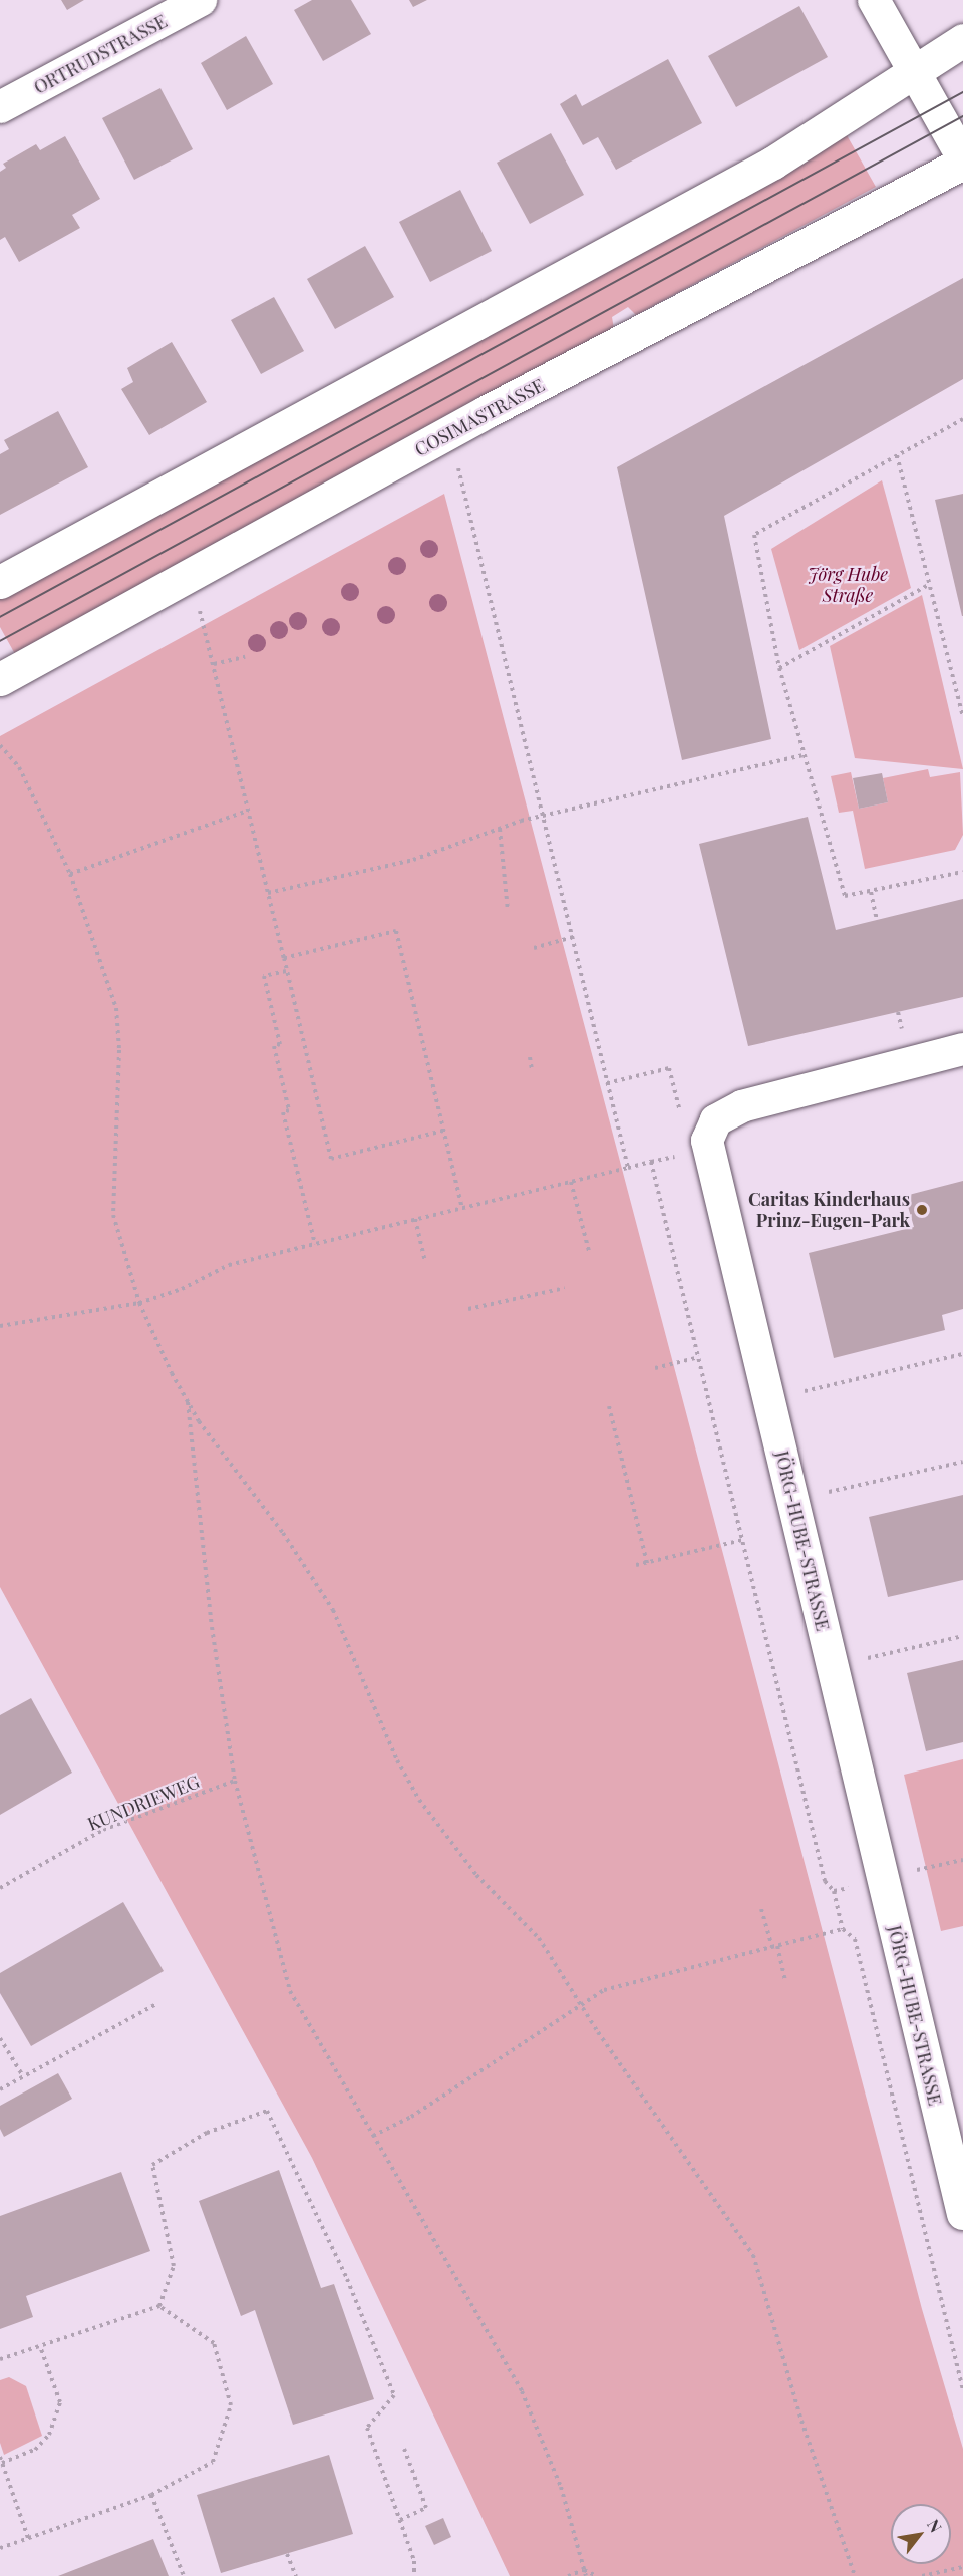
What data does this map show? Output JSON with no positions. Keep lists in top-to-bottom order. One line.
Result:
{"streets":{"main road":["COSIMASTRASSE"],"street":["ORTRUDSTRASSE","JÖRG-HUBE-STRASSE"],"path":["KUNDRIEWEG"]},"parks":["Jörg Hube Straße"],"places":["Caritas Kinderhaus Prinz-Eugen-Park"],"north":"top right"}
